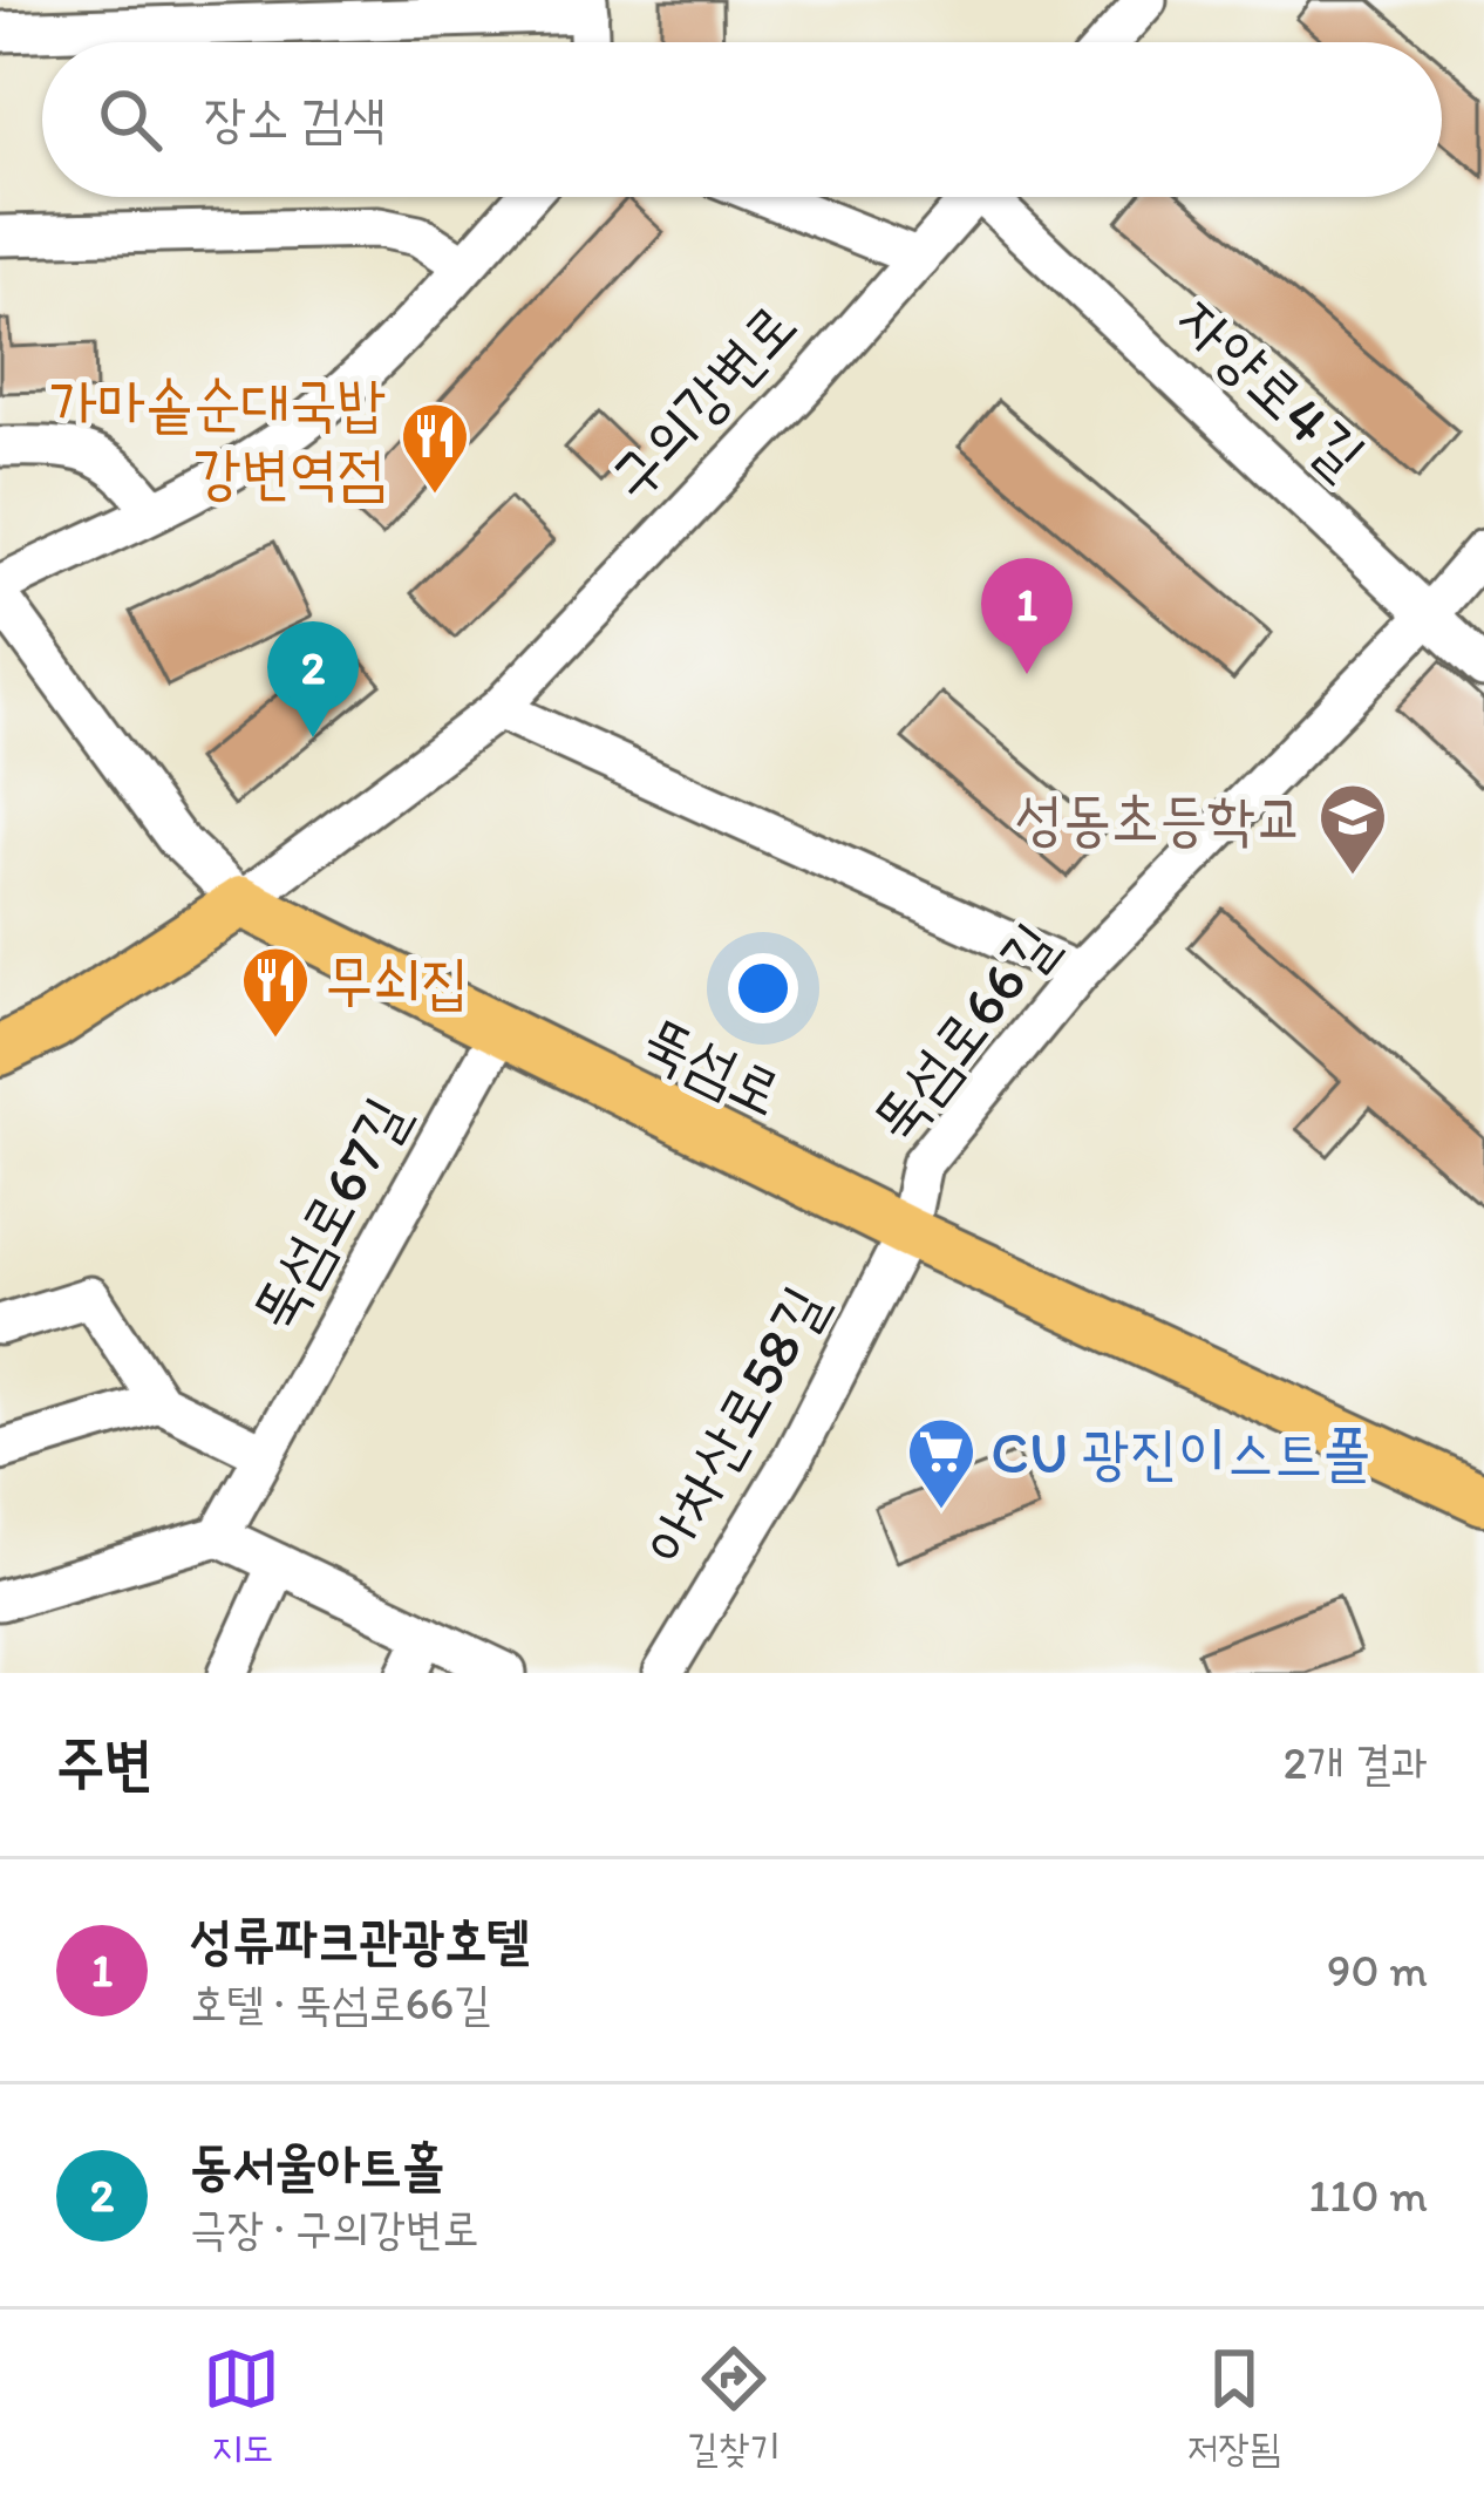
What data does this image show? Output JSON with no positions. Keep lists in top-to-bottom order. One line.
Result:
{"streets":{"main road":["구의강변로","뚝섬로"],"street":["자양로4길","뚝섬로66길","뚝섬로67길","아차산로58길"]},"crossings":[["자양로4길","뚝섬로66길"],["구의강변로","뚝섬로"],["뚝섬로66길","뚝섬로"],["뚝섬로66길","아차산로58길"],["뚝섬로","뚝섬로67길"],["뚝섬로","아차산로58길"]],"places":{"restaurant":["가마솥순대국밥 강변역점","무쇠집"],"school or university":["성동초등학교"],"supermarket":["CU 광진이스트폴"]},"page":{"search":"장소 검색","pins":["1","2"],"heading":["주변","2개 결과"],"list":[{"mark":"1","name":"성류파크관광호텔","note":"호텔 · 뚝섬로66길","value":"90 m"},{"mark":"2","name":"동서울아트홀","note":"극장 · 구의강변로","value":"110 m"}],"nav":["지도","길찾기","저장됨"]}}
